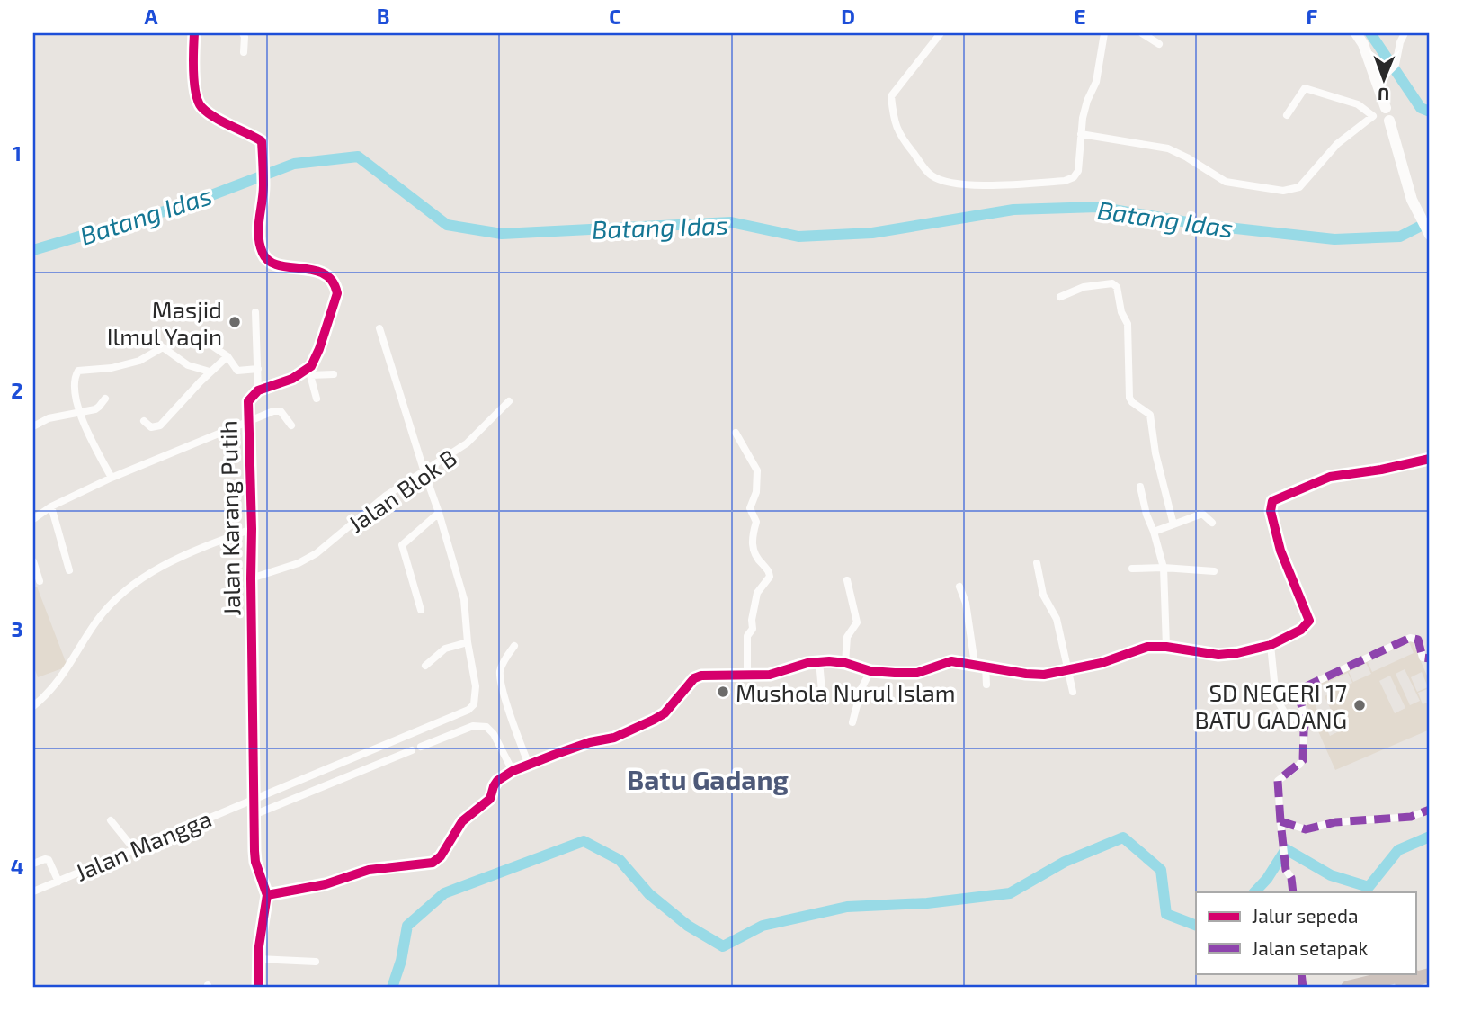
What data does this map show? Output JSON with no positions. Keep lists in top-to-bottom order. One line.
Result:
{"streets":{"street":["Jalan Blok B","Jalan Karang Putih","Jalan Mangga"]},"crossings":[["Jalan Blok B","Jalan Karang Putih"],["Jalan Karang Putih","Jalan Mangga"]],"districts":["Batu Gadang"],"water":["Batang Idas"],"places":["Masjid Ilmul Yaqin","Mushola Nurul Islam","SD NEGERI 17 BATU GADANG"],"legend":["Jalur sepeda","Jalan setapak"],"north":"bottom","grid":{"columns":["A","B","C","D","E","F"],"rows":["1","2","3","4"]}}
